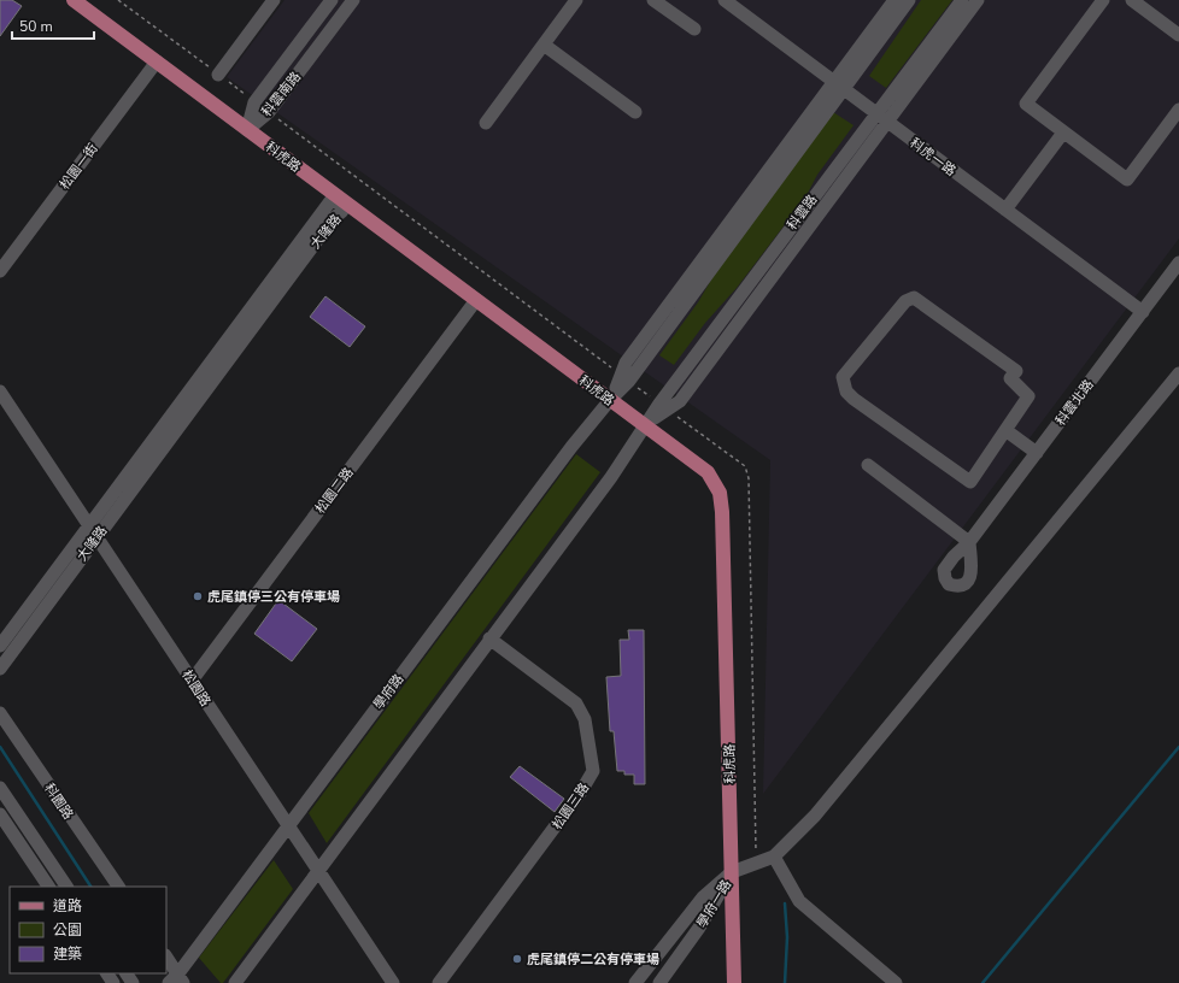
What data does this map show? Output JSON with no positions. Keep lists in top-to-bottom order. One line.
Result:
{"streets":{"main road":["科虎路"],"street":["科雲南路","科虎一路","松園一街","大隆路","科雲北路","松園二路","松園路","學府路","科園路","松園三路","學府一路"]},"crossings":[["科雲南路","科虎路"],["科虎路","松園一街"],["科虎路","大隆路"],["科虎路","松園二路"],["科虎路","學府路"],["科虎路","學府一路"],["科虎一路","科雲北路"],["大隆路","松園路"],["松園二路","松園路"],["松園路","學府路"]],"places":["虎尾鎮停三公有停車場","虎尾鎮停二公有停車場"],"legend":["道路","公園","建築"],"scale_bar":"50 m"}
